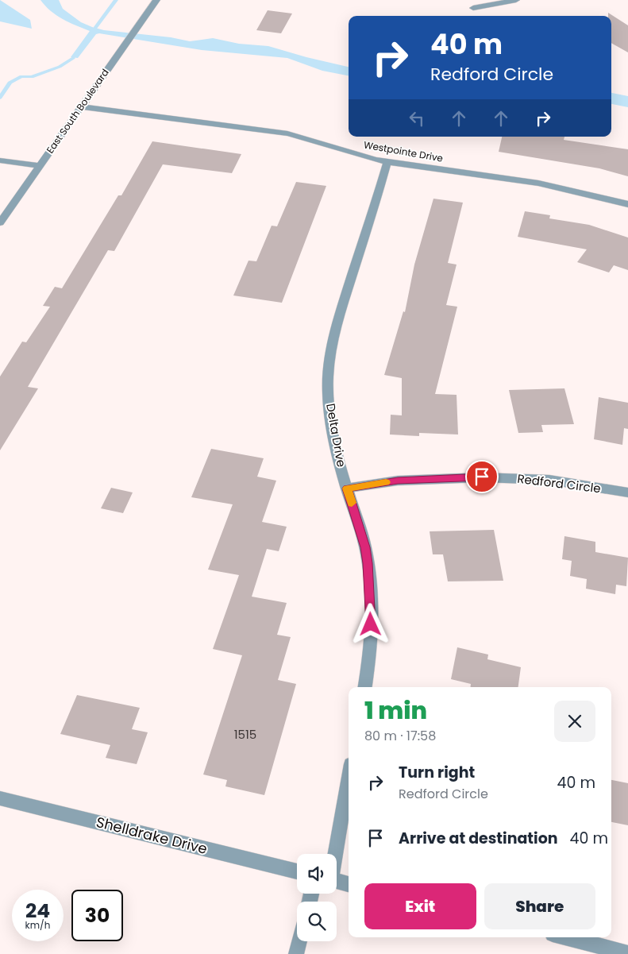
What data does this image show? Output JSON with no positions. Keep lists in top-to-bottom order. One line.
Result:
{"streets":{"street":["East South Boulevard","Westpointe Drive","Delta Drive","Redford Circle","Shelldrake Drive"]},"crossings":[["East South Boulevard","Westpointe Drive"],["Westpointe Drive","Delta Drive"],["Delta Drive","Redford Circle"]],"house_numbers":["1515"],"page":{"turn":["40 m","Redford Circle"],"heading":["1 min","80 m · 17:58"],"list":[{"name":"Turn right","note":"Redford Circle","value":"40 m"},{"name":"Arrive at destination","value":"40 m"}],"buttons":["Exit","Share"],"speed":"24 km/h","limit":"30"}}
